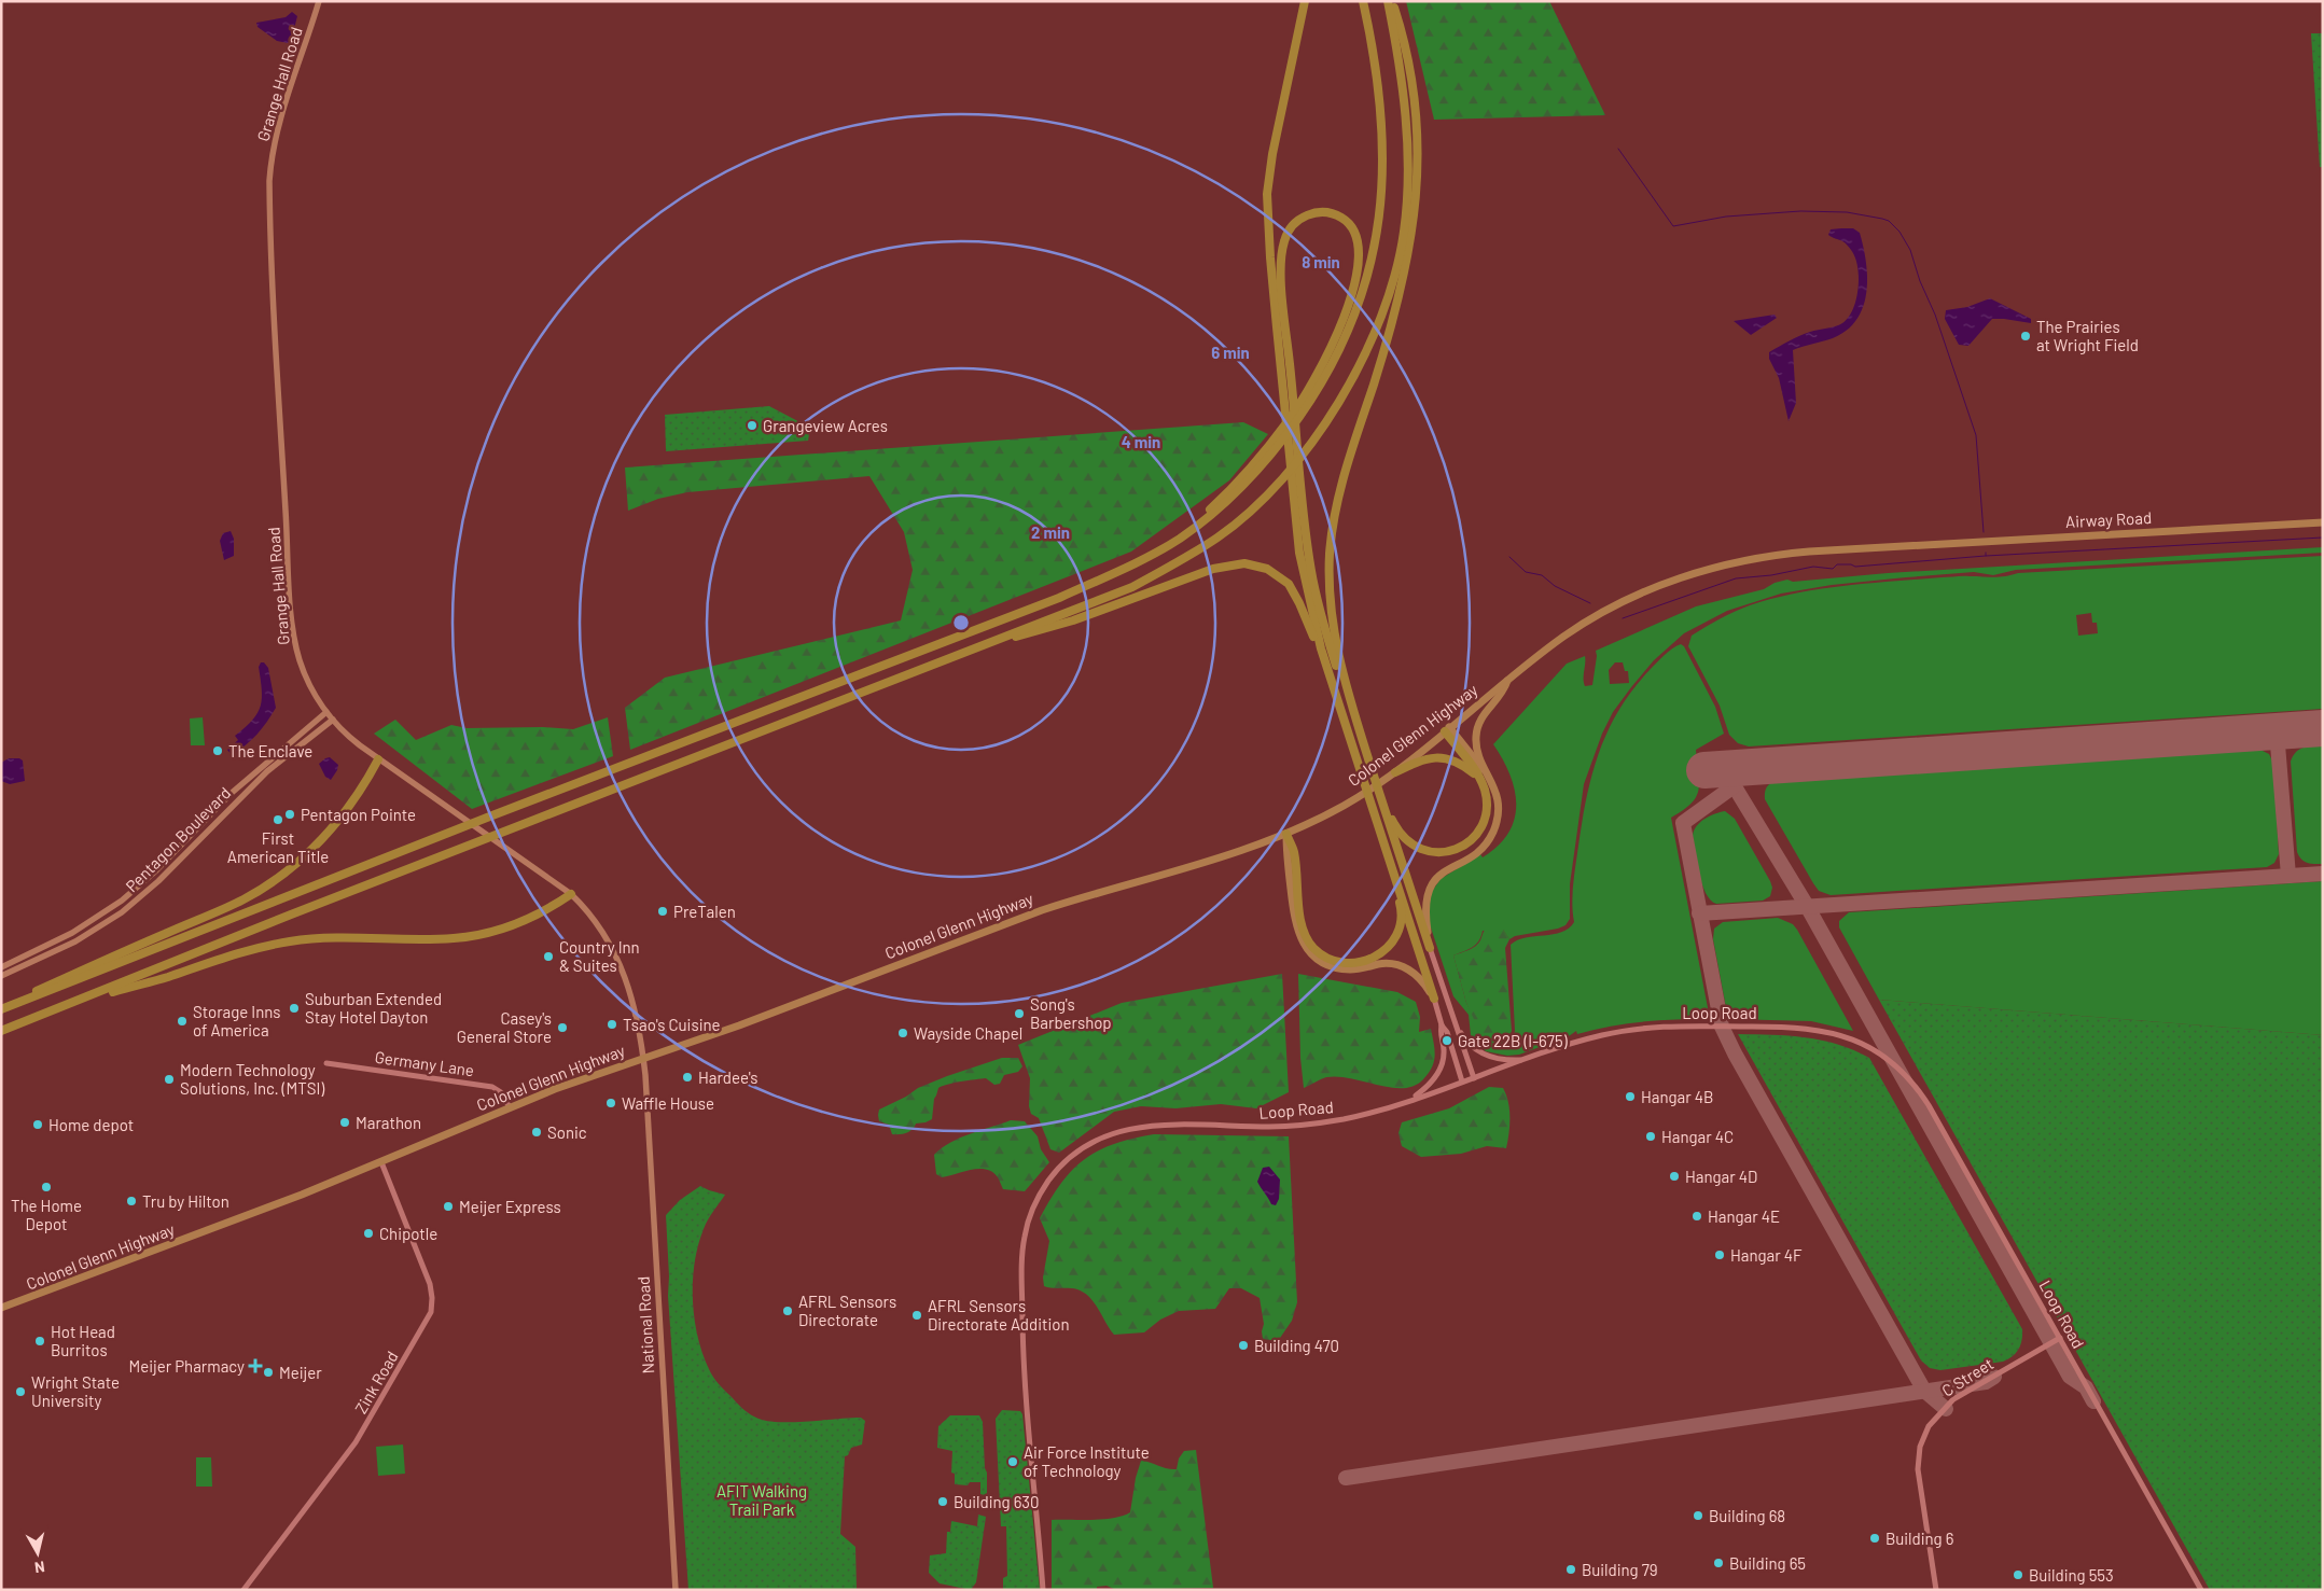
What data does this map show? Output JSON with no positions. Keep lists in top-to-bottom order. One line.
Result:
{"streets":{"main road":["Grange Hall Road","Airway Road","Colonel Glenn Highway","Pentagon Boulevard","National Road"],"street":["Loop Road","Germany Lane","C Street","Zink Road"]},"crossings":[["Grange Hall Road","Colonel Glenn Highway"],["Grange Hall Road","Pentagon Boulevard"],["Grange Hall Road","National Road"],["Airway Road","Colonel Glenn Highway"],["Colonel Glenn Highway","Germany Lane"],["Colonel Glenn Highway","National Road"],["Colonel Glenn Highway","Zink Road"],["Loop Road","C Street"]],"parks":["AFIT Walking Trail Park"],"places":{"other":["The Prairies at Wright Field","Grangeview Acres","The Enclave","Pentagon Pointe","First American Title","PreTalen","Country Inn & Suites","Suburban Extended Stay Hotel Dayton","Song's Barbershop","Storage Inns of America","Tsao's Cuisine","Casey's General Store","Wayside Chapel","Gate 22B (I-675)","Hardee's","Modern Technology Solutions, Inc. (MTSI)","Hangar 4B","Waffle House","Marathon","Home depot","Sonic","Hangar 4C","Hangar 4D","The Home Depot","Tru by Hilton","Meijer Express","Hangar 4E","Chipotle","Hangar 4F","AFRL Sensors Directorate","AFRL Sensors Directorate Addition","Hot Head Burritos","Building 470","Meijer","Wright State University","Air Force Institute of Technology","Building 630","Building 68","Building 6","Building 65","Building 79","Building 553"],"health":["Meijer Pharmacy"]},"north":"bottom","rings":["8 min","6 min","4 min","2 min"]}
